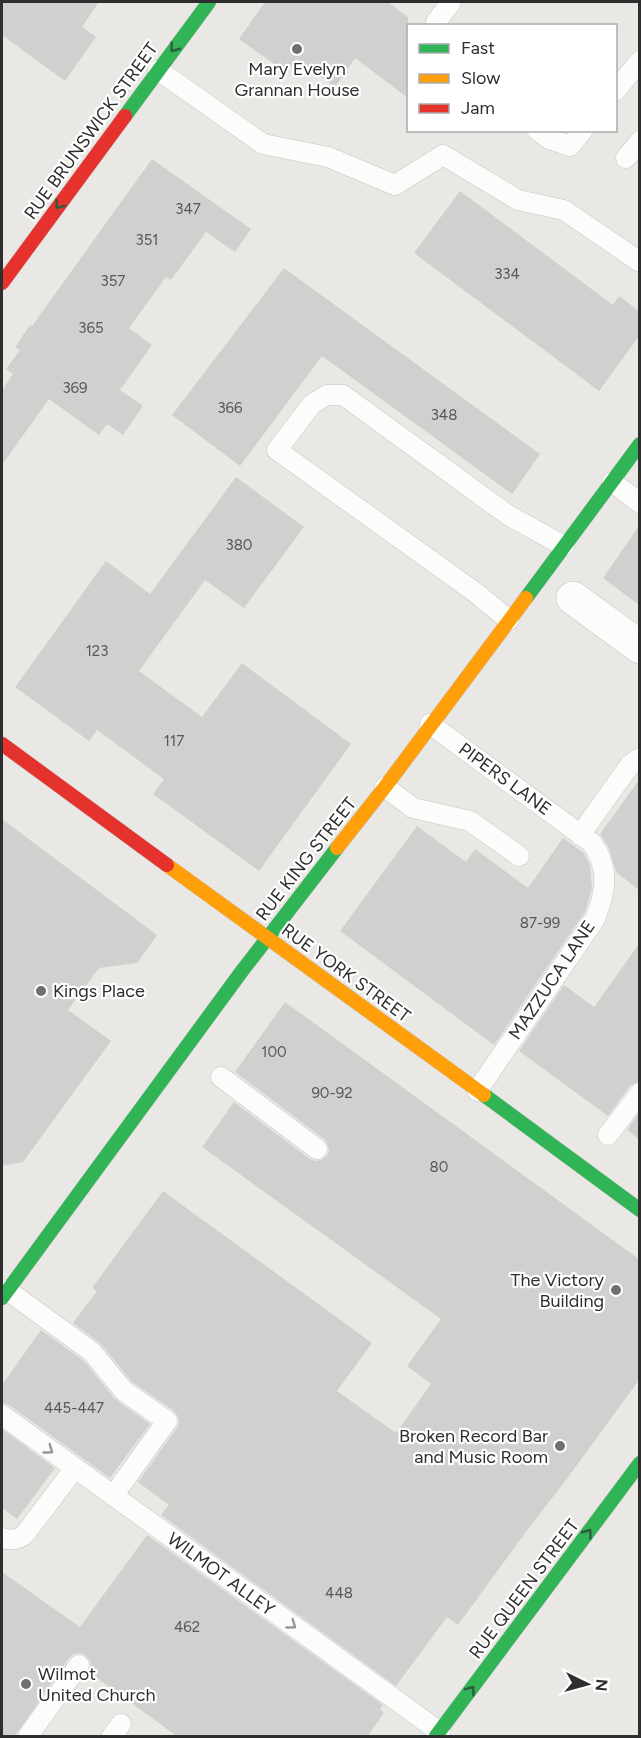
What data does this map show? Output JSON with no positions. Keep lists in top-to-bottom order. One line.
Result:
{"streets":{"main road":["RUE BRUNSWICK STREET","RUE KING STREET","RUE YORK STREET","RUE QUEEN STREET"],"lane":["PIPERS LANE","MAZZUCA LANE","WILMOT ALLEY"]},"crossings":[["PIPERS LANE","RUE KING STREET"],["PIPERS LANE","MAZZUCA LANE"],["RUE KING STREET","RUE YORK STREET"],["RUE YORK STREET","MAZZUCA LANE"],["WILMOT ALLEY","RUE QUEEN STREET"]],"one_way":["RUE BRUNSWICK STREET","WILMOT ALLEY","RUE QUEEN STREET"],"places":["Mary Evelyn Grannan House","Kings Place","The Victory Building","Broken Record Bar and Music Room","Wilmot United Church"],"house_numbers":["347","351","334","357","365","369","366","348","380","123","117","87-99","100","90-92","80","445-447","448","462"],"legend":["Fast","Slow","Jam"],"north":"right"}
